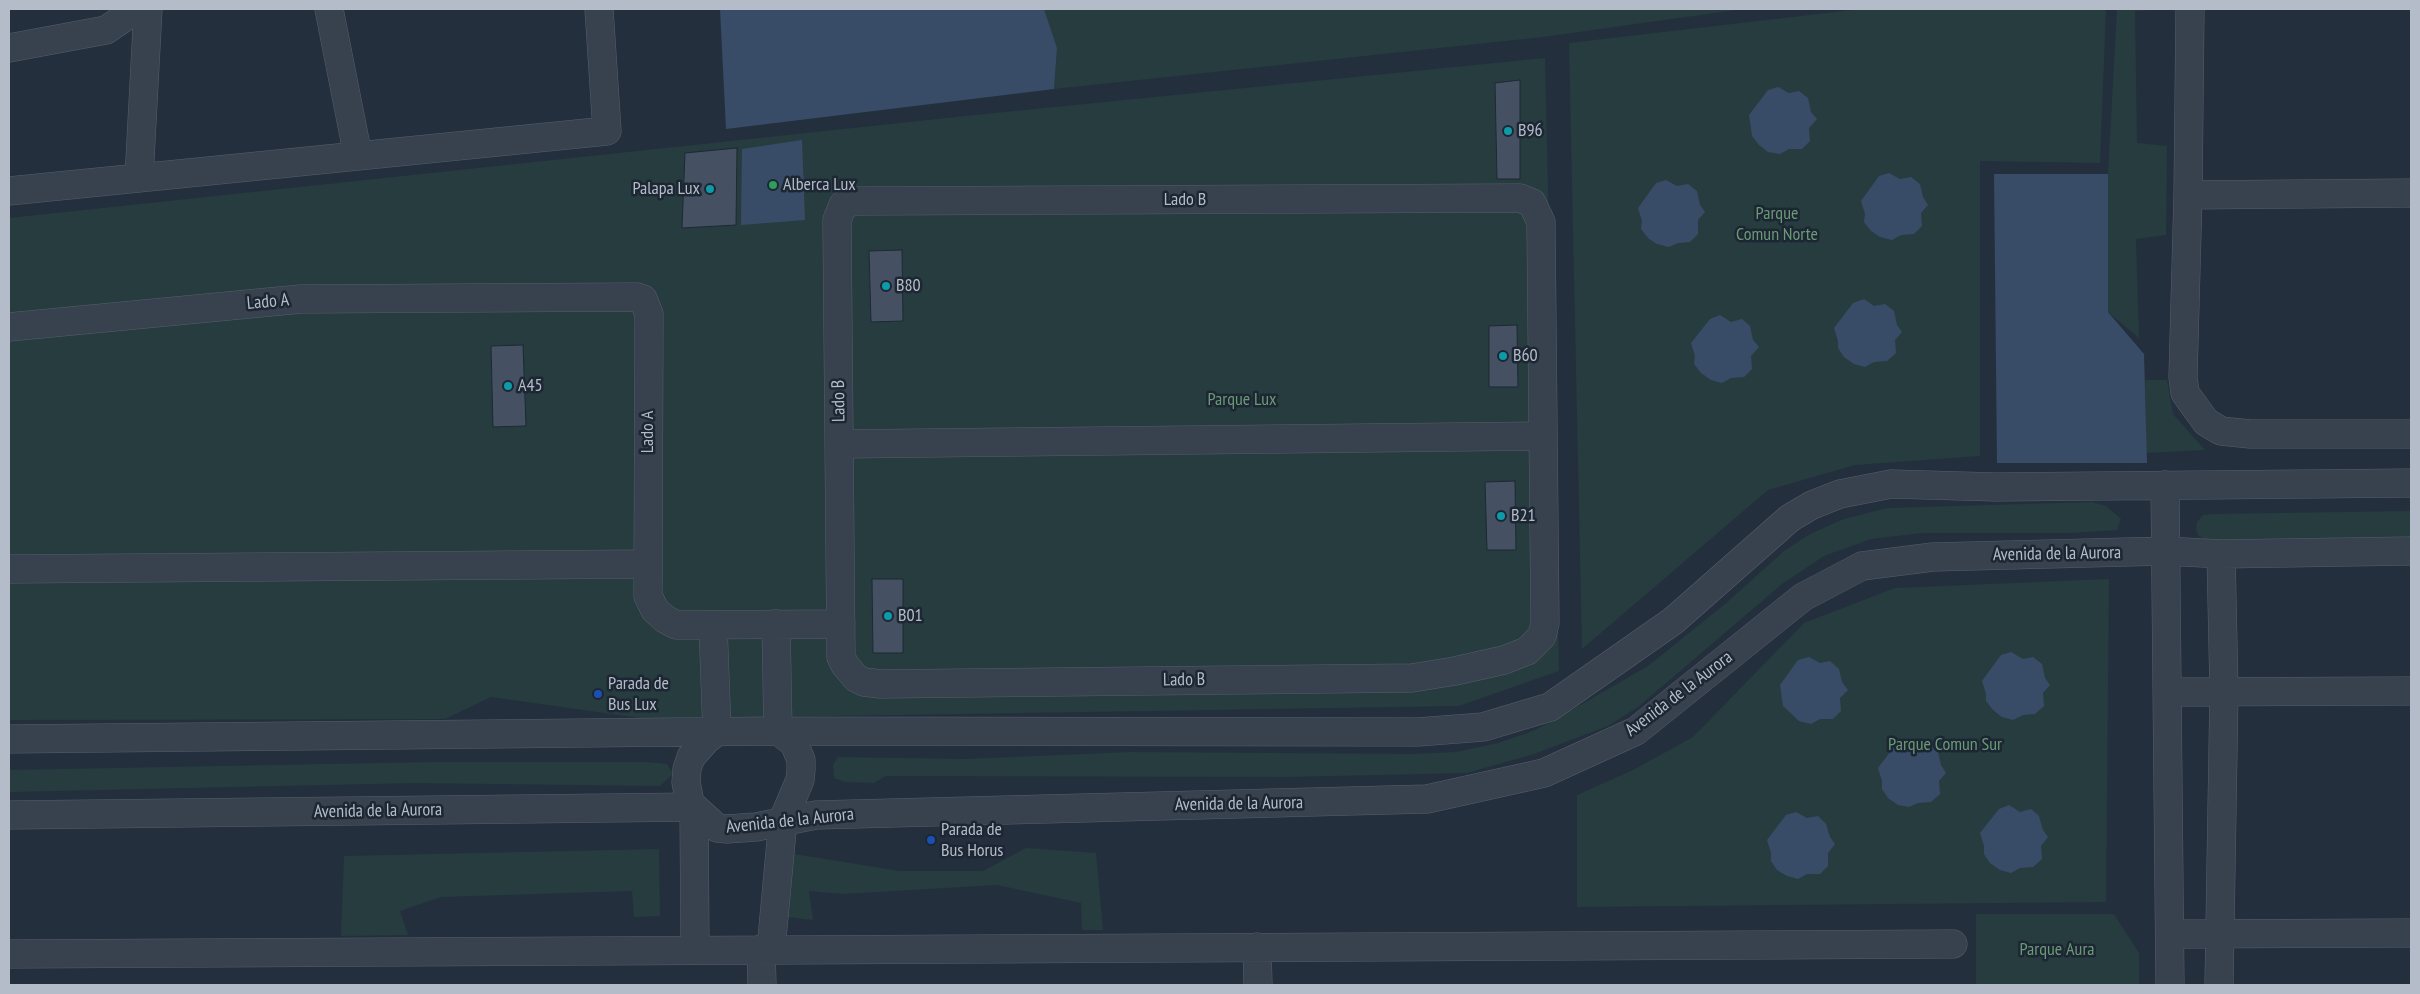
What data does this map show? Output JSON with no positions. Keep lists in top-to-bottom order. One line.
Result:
{"streets":{"street":["Lado B","Lado A","Avenida de la Aurora"]},"parks":["Parque Comun Norte","Parque Lux","Parque Comun Sur","Parque Aura"],"places":["B96","Alberca Lux","Palapa Lux","B80","B60","A45","B21","B01","Parada de Bus Lux","Parada de Bus Horus"]}
